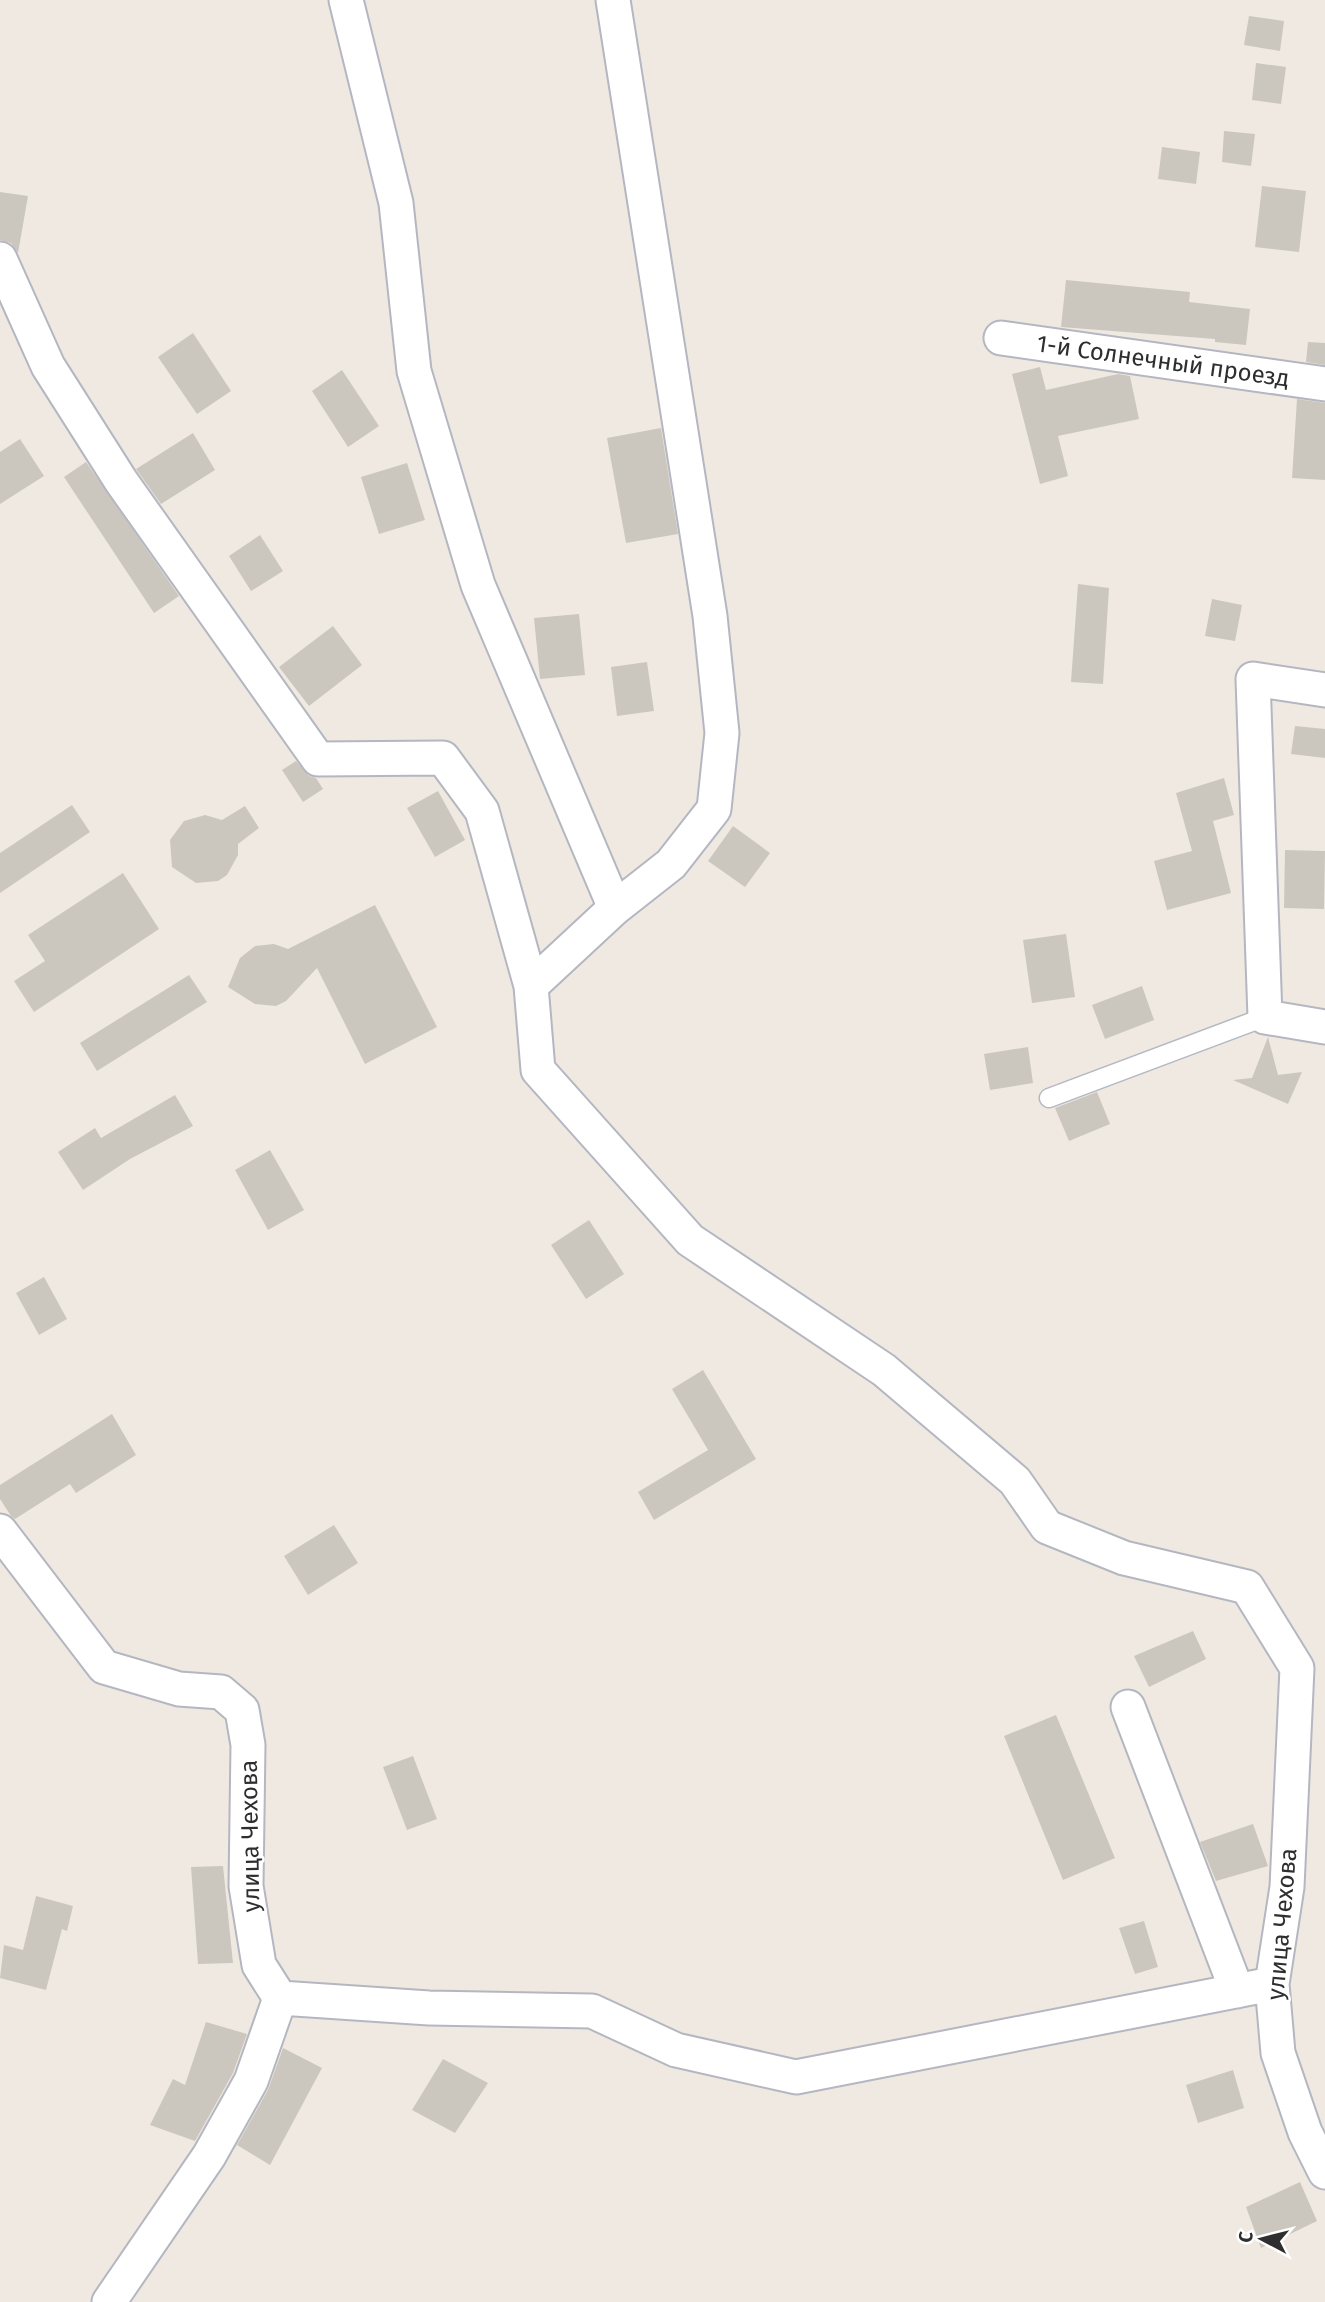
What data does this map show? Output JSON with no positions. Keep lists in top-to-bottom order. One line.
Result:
{"streets":{"street":["1-й Солнечный проезд","улица Чехова"]},"north":"left"}
